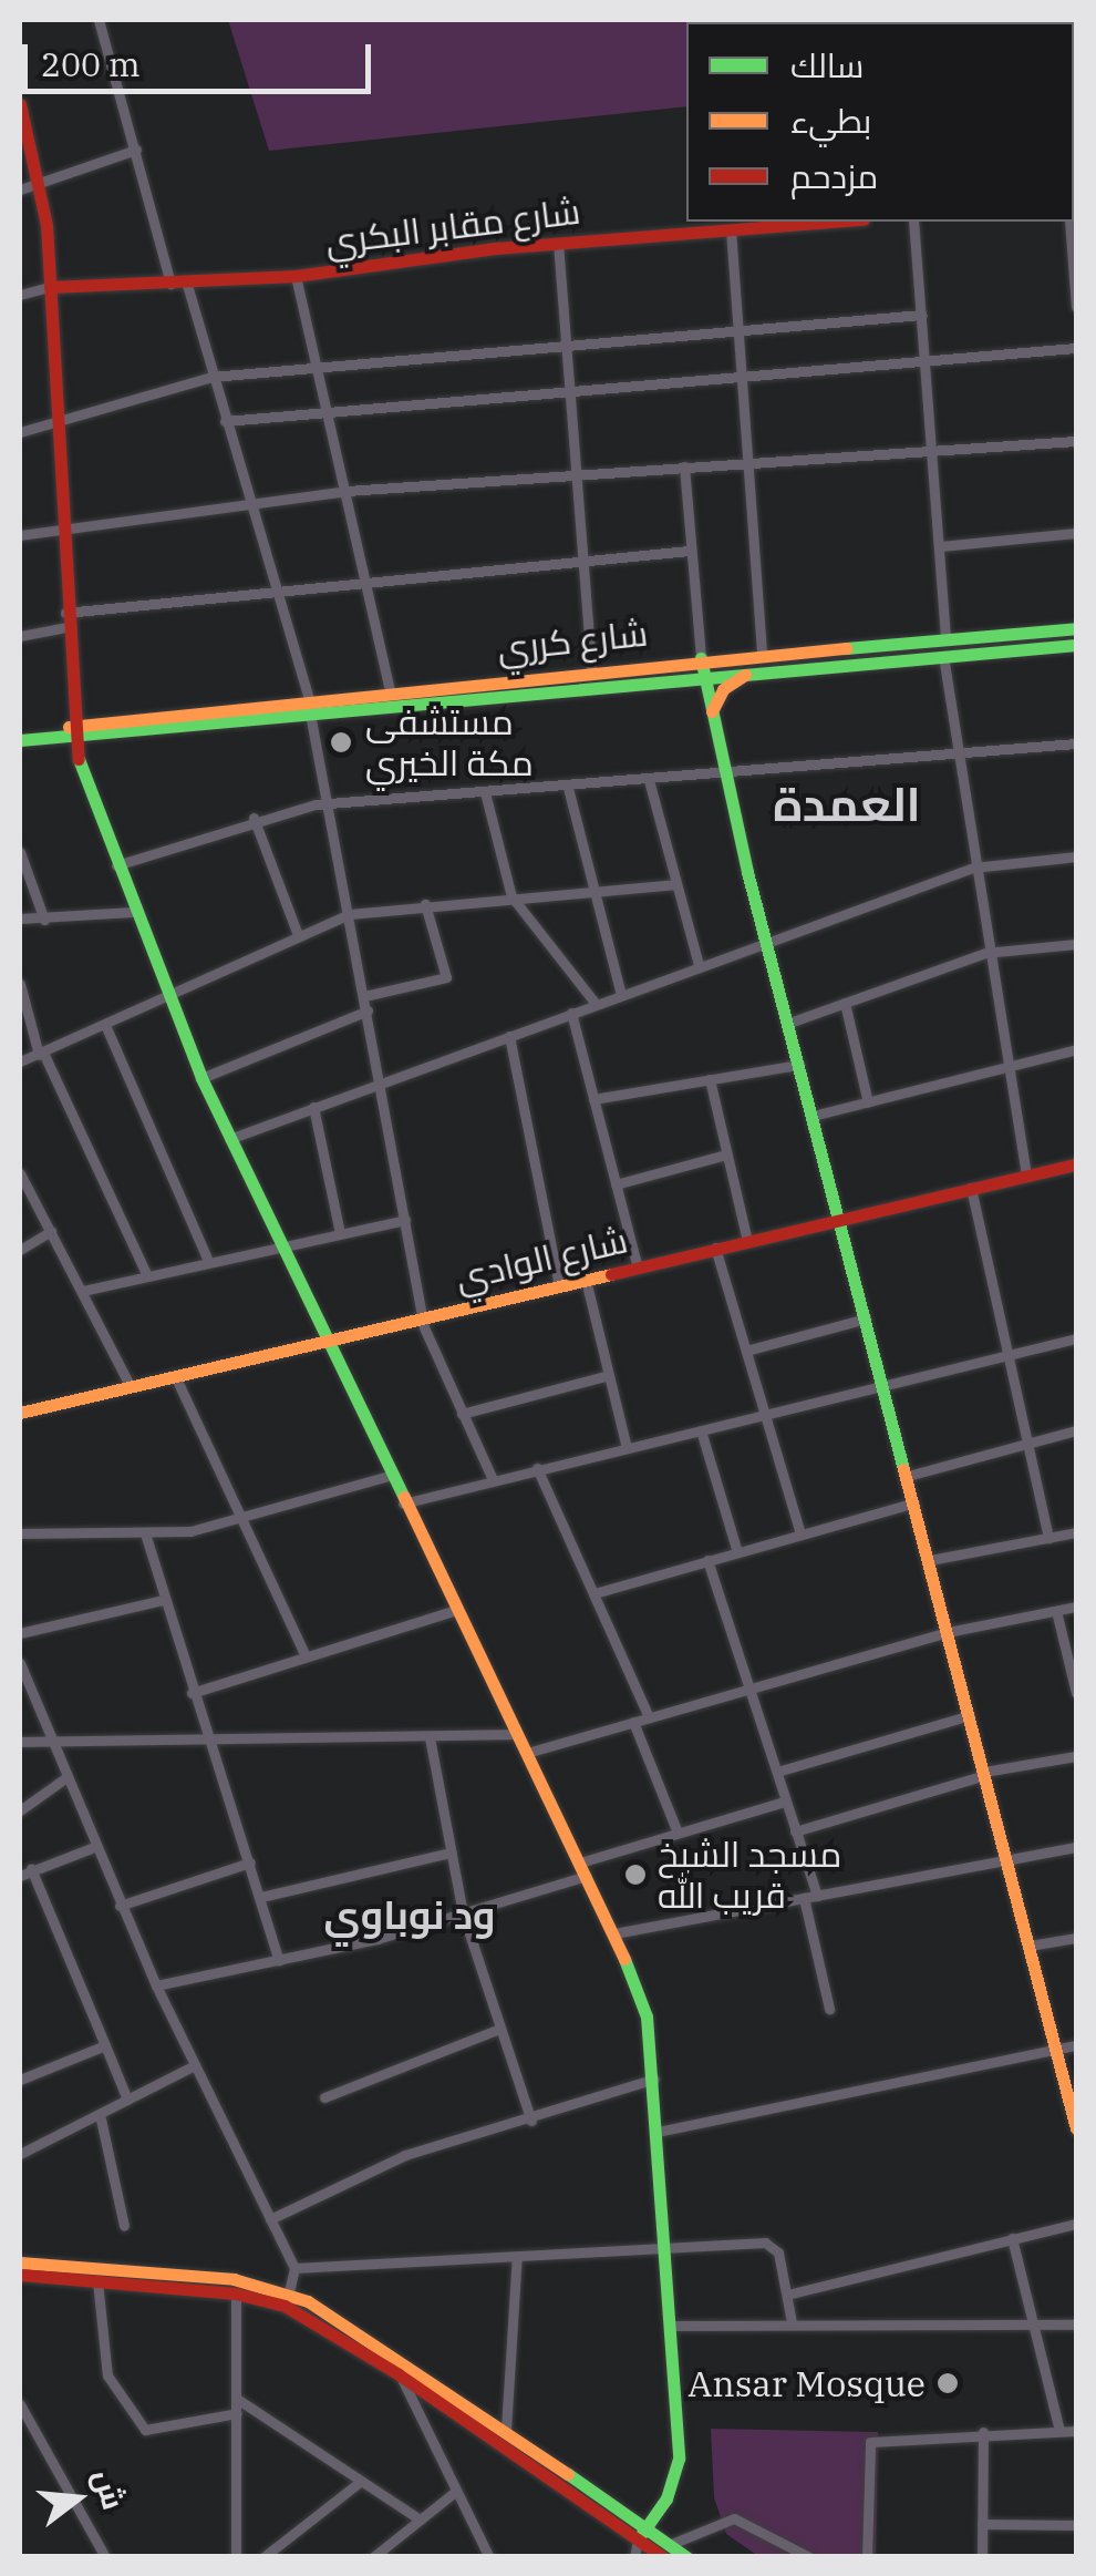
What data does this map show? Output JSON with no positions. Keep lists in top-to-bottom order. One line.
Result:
{"streets":{"main road":["شارع مقابر البكري","شارع كرري","شارع الوادي"]},"districts":["العمدة","ود نوباوي"],"places":["مستشفى مكة الخيري","مسجد الشيخ قريب الله","Ansar Mosque"],"legend":["سالك","بطيء","مزدحم"],"scale_bar":"200 m","north":"right"}
